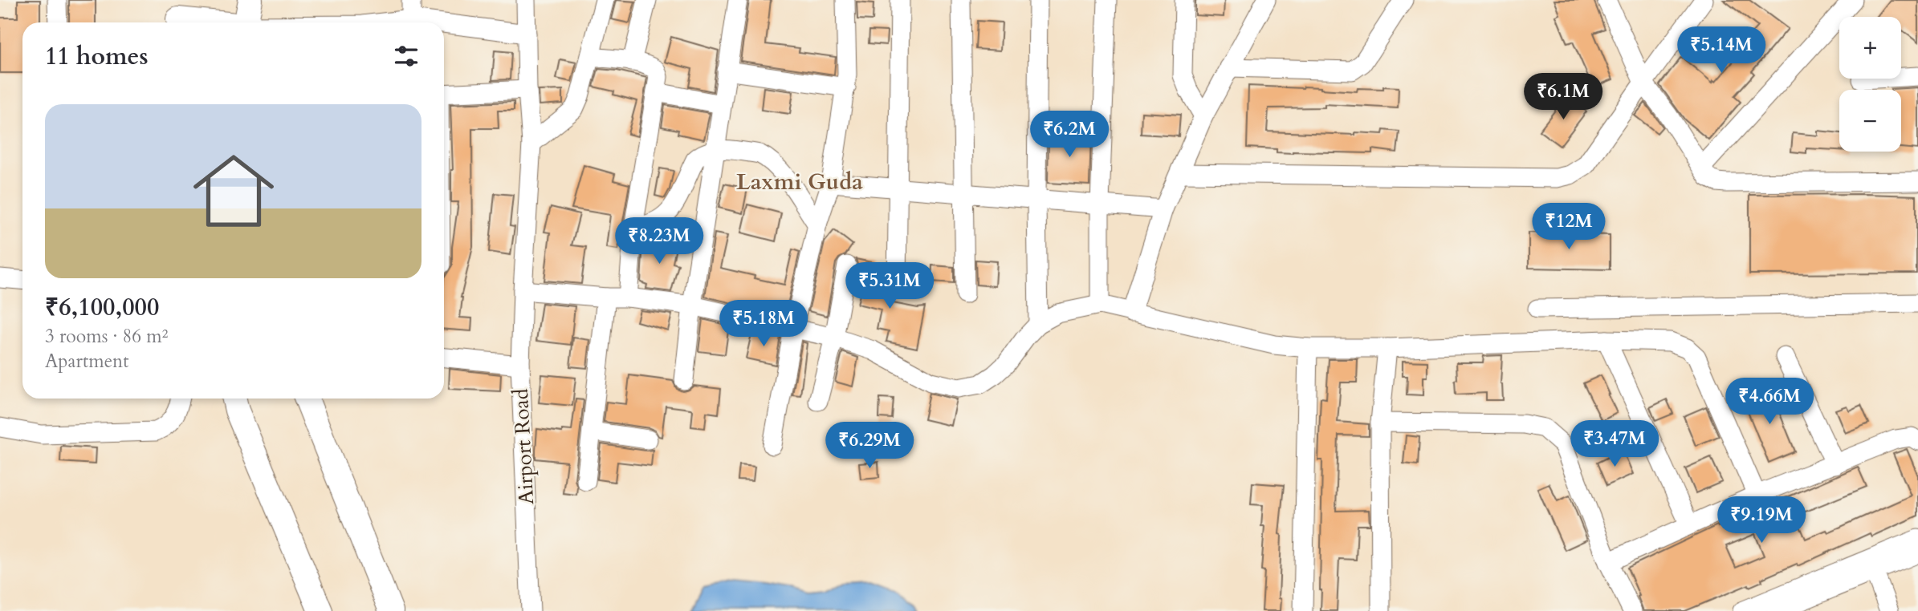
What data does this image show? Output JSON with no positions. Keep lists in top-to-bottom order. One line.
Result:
{"streets":{"street":["Airport Road"]},"districts":["Laxmi Guda"],"page":{"map_buttons":["+","−"],"heading":"11 homes","price":["₹5.14M","₹6.1M","₹6.2M","₹12M","₹8.23M","₹5.31M","₹5.18M","₹4.66M","₹3.47M","₹6.29M","₹9.19M"],"list":[{"name":"₹6,100,000","note":"3 rooms · 86 m² · Apartment"}]}}
